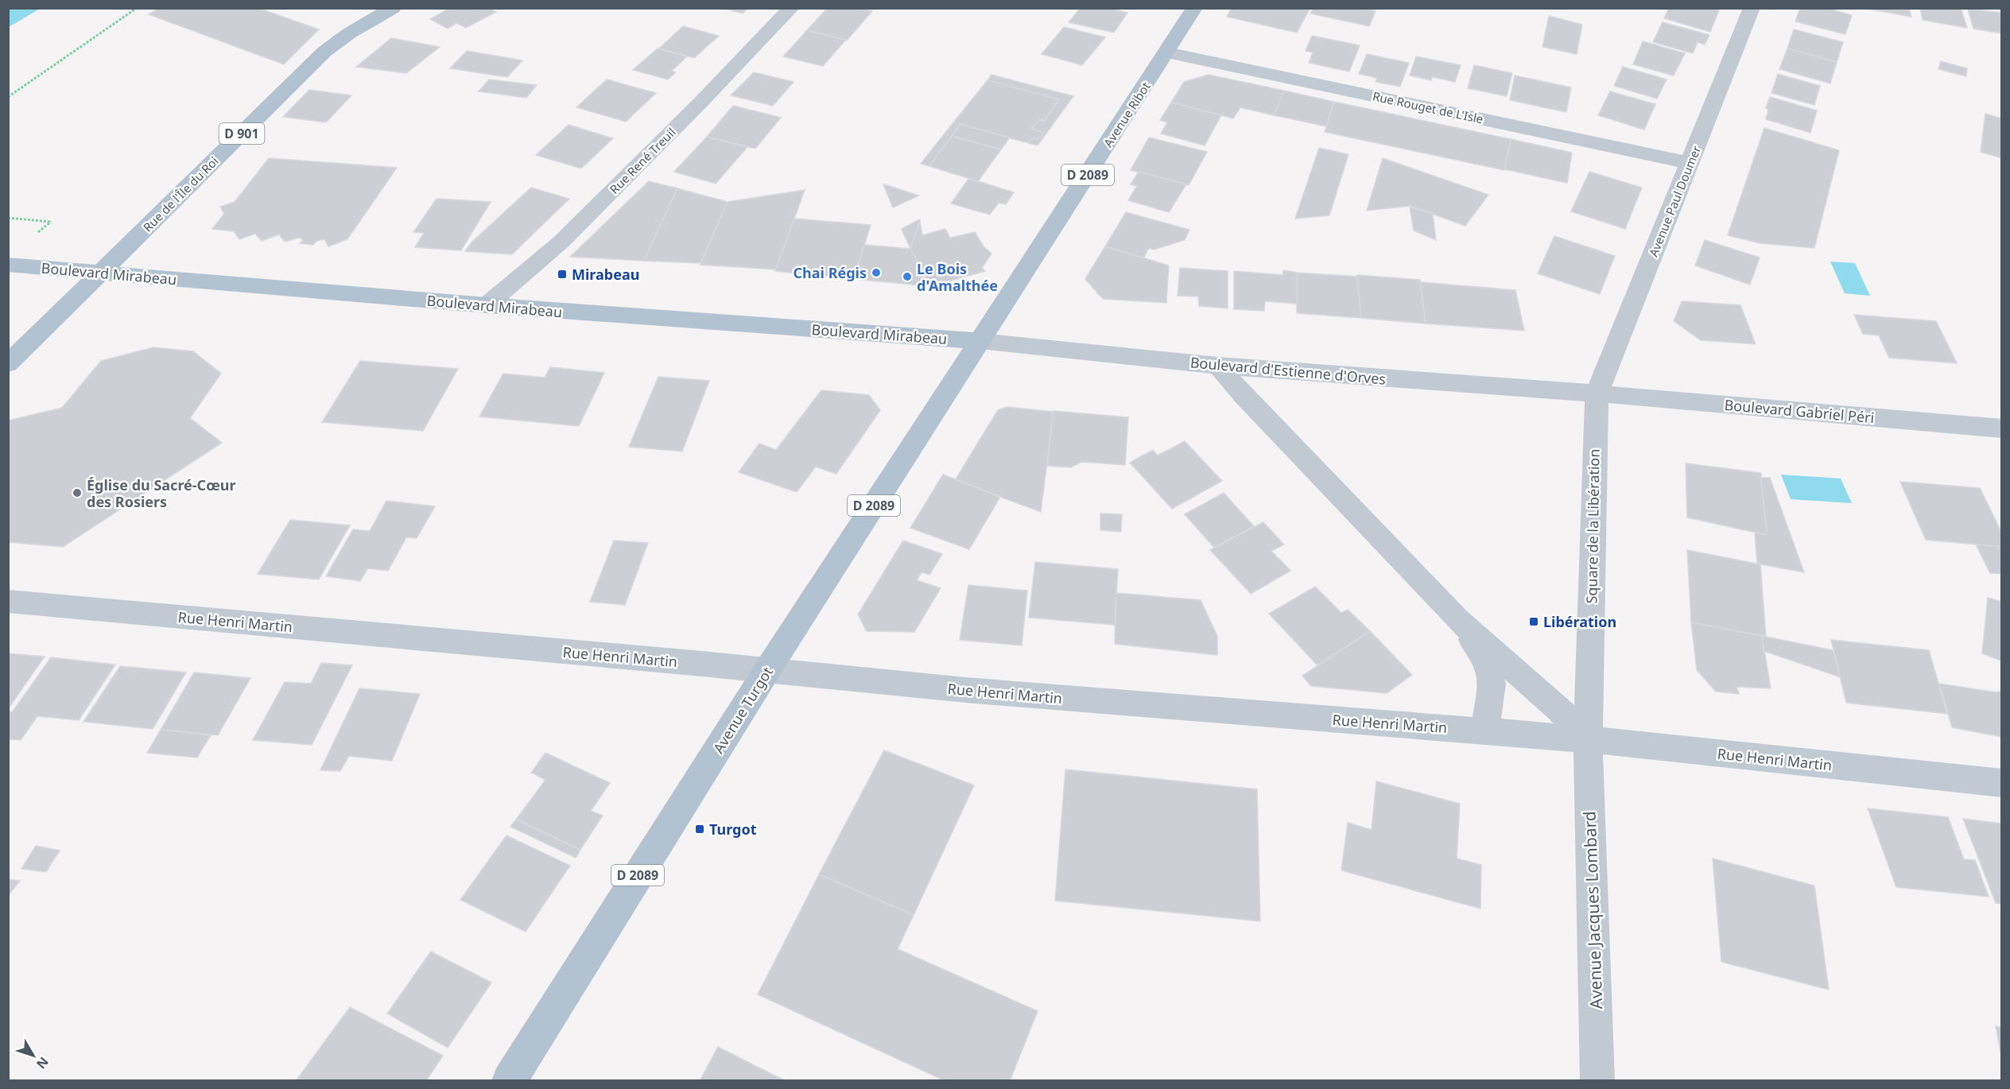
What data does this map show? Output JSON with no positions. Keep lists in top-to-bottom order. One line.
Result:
{"streets":{"main road":["Avenue Ribot","D 901","D 2089","Rue de l'Île du Roi","Boulevard Mirabeau","Avenue Turgot"],"street":["Rue Rouget de L'Isle","Rue René Treuil","Avenue Paul Doumer","Boulevard d'Estienne d'Orves","Boulevard Gabriel Péri","Square de la Libération","Rue Henri Martin","Avenue Jacques Lombard"]},"crossings":[["Rue Rouget de L'Isle","Avenue Ribot"],["Rue Rouget de L'Isle","Avenue Paul Doumer"],["Avenue Ribot","Boulevard Mirabeau"],["Avenue Ribot","Boulevard d'Estienne d'Orves"],["Avenue Ribot","Avenue Turgot"],["D 901","Rue de l'Île du Roi"],["D 901","Boulevard Mirabeau"],["Rue René Treuil","Boulevard Mirabeau"],["Rue de l'Île du Roi","Boulevard Mirabeau"],["Avenue Paul Doumer","Boulevard d'Estienne d'Orves"],["Avenue Paul Doumer","Boulevard Gabriel Péri"],["Avenue Paul Doumer","Square de la Libération"],["Boulevard Mirabeau","Boulevard d'Estienne d'Orves"],["Boulevard Mirabeau","Avenue Turgot"],["Boulevard d'Estienne d'Orves","Boulevard Gabriel Péri"],["Boulevard d'Estienne d'Orves","Square de la Libération"],["Boulevard d'Estienne d'Orves","Avenue Turgot"],["Boulevard Gabriel Péri","Square de la Libération"],["Square de la Libération","Rue Henri Martin"],["Square de la Libération","Avenue Jacques Lombard"],["Rue Henri Martin","Avenue Turgot"],["Rue Henri Martin","Avenue Jacques Lombard"]],"places":{"other":["Chai Régis","Le Bois d'Amalthée","Église du Sacré-Cœur des Rosiers"],"transit":["Mirabeau","Libération","Turgot"]},"north":"bottom right"}
